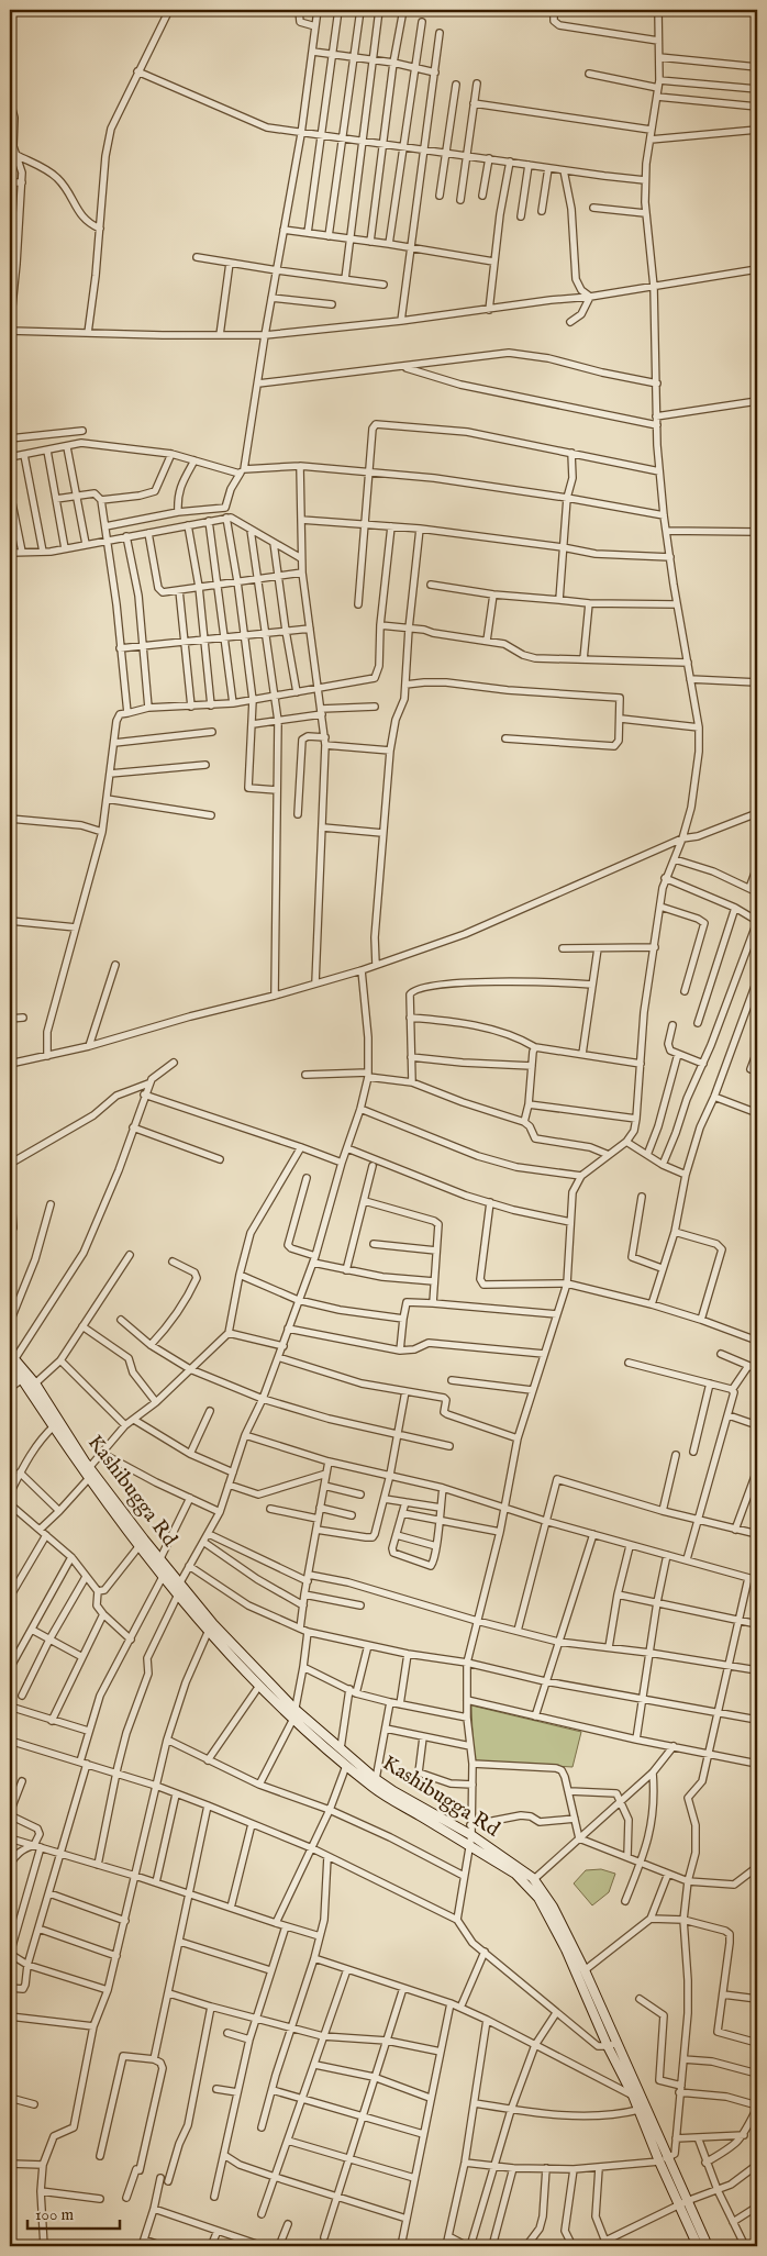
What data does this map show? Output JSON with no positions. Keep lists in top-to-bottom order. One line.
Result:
{"streets":{"main road":["Kashibugga Rd"]},"scale_bar":"100 m"}
